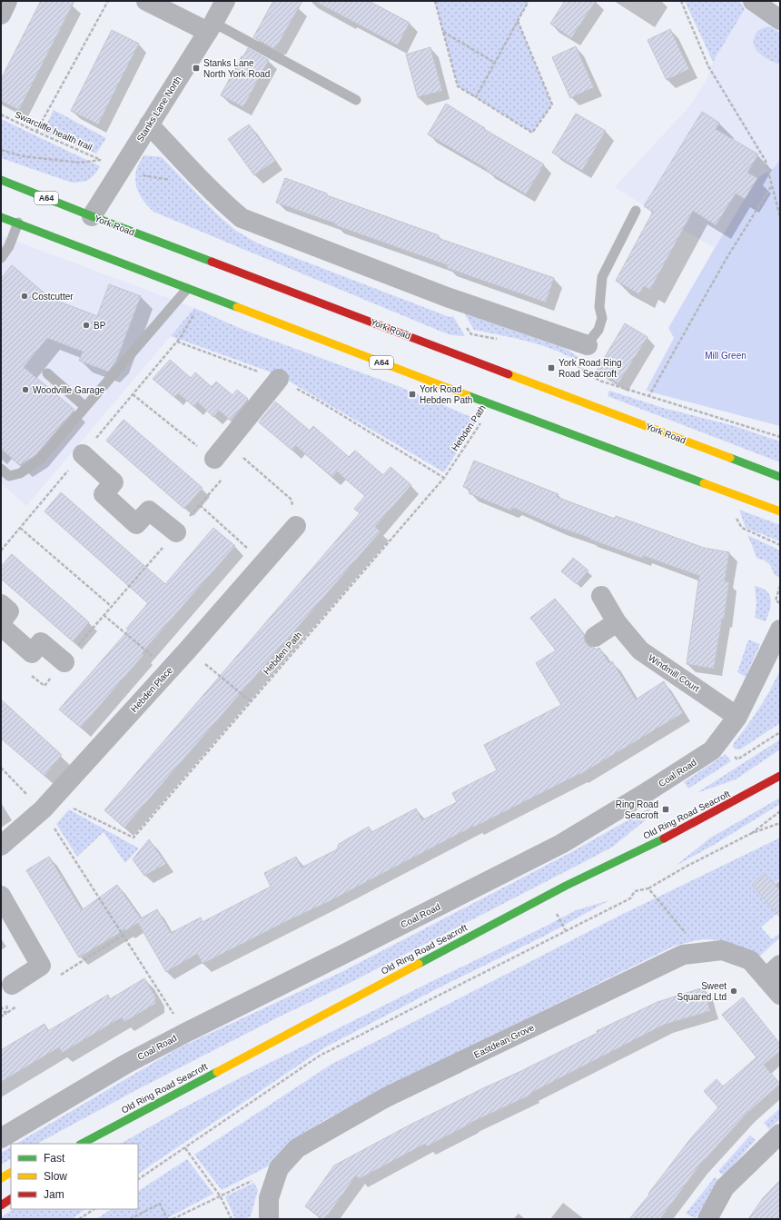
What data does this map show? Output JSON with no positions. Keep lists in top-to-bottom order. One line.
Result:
{"streets":{"main road":["A64","York Road","Old Ring Road Seacroft"],"street":["Stanks Lane North","Windmill Court","Hebden Place","Coal Road","Eastdean Grove"],"path":["Swarcliffe health trail","Hebden Path"]},"crossings":[["Stanks Lane North","York Road"],["A64","Hebden Path"],["Hebden Path","Hebden Place"],["Windmill Court","Coal Road"]],"parks":["Mill Green"],"places":{"transit":["Stanks Lane North York Road","York Road Ring Road Seacroft","York Road Hebden Path","Ring Road Seacroft"],"other":["Costcutter","BP","Woodville Garage","Sweet Squared Ltd"]},"legend":["Fast","Slow","Jam"]}
